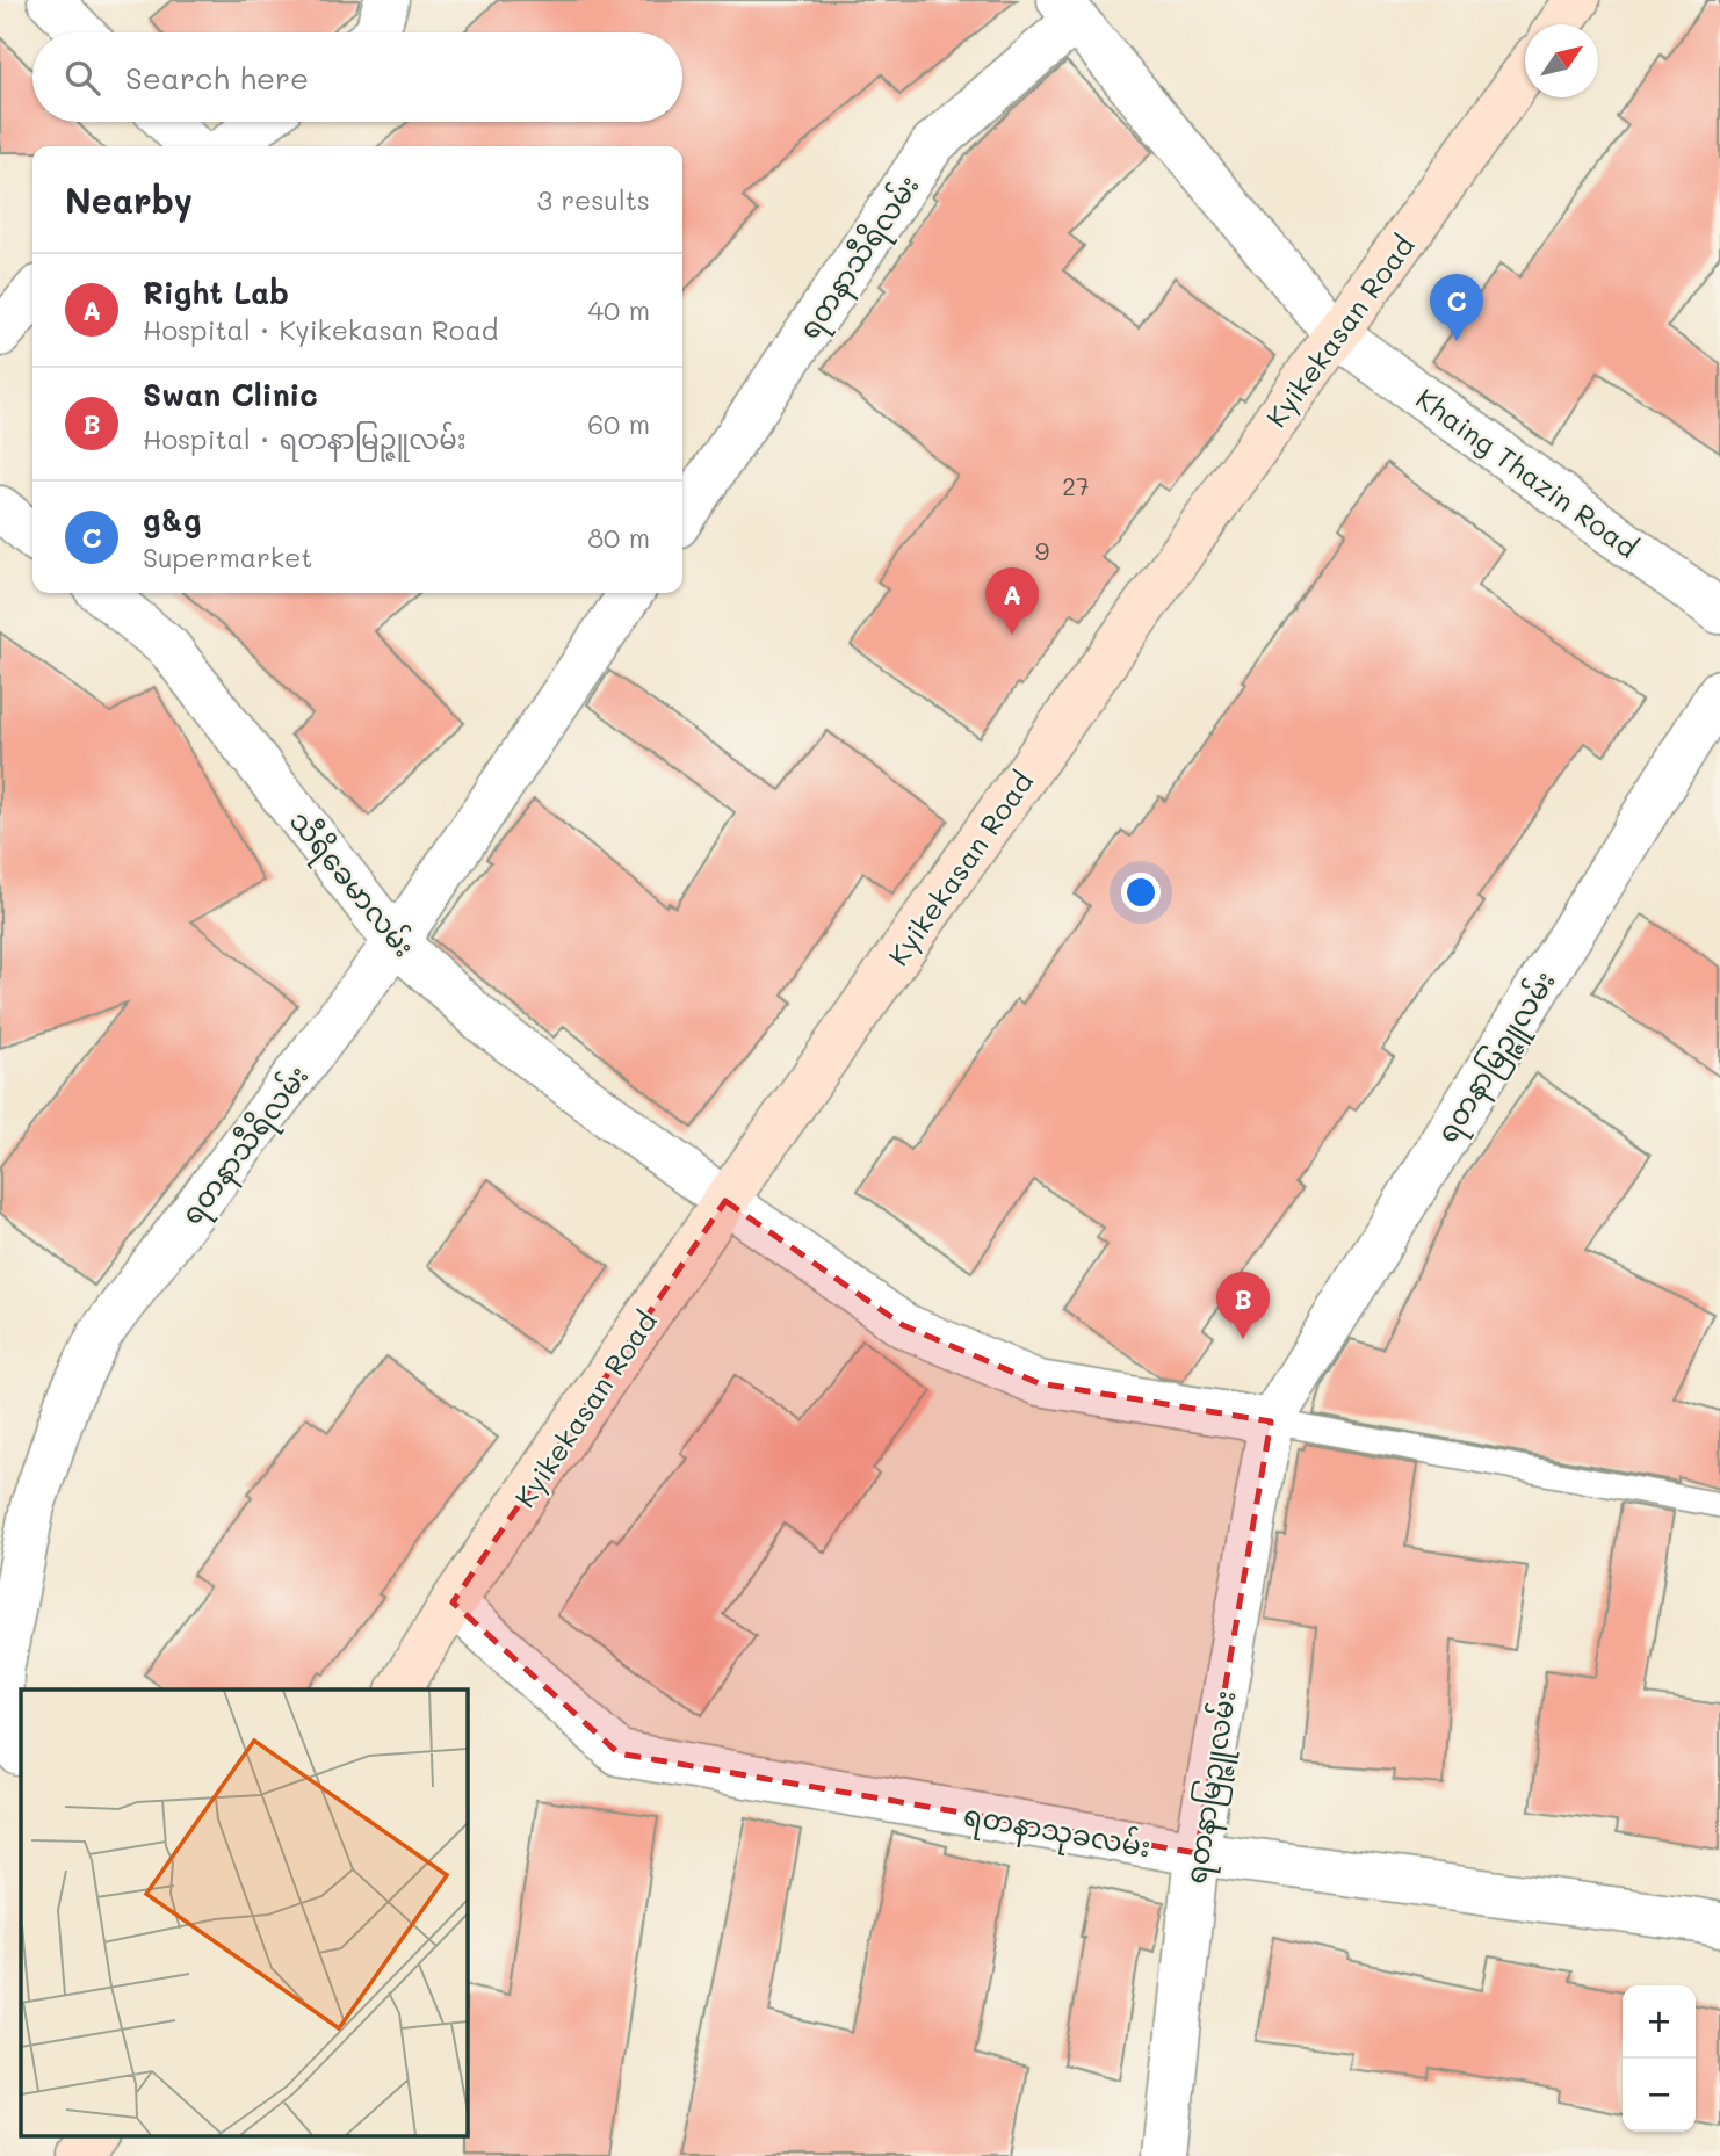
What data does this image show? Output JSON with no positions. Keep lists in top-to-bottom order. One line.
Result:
{"streets":{"street":["ရတနာသီရိလမ်း","Kyikekasan Road","Khaing Thazin Road","သီရိခေမာလမ်း","ရတနာမြဉ္ဇူလမ်း","ရတနာသုခလမ်း"]},"crossings":[["ရတနာသီရိလမ်း","Khaing Thazin Road"],["ရတနာသီရိလမ်း","သီရိခေမာလမ်း"],["Kyikekasan Road","Khaing Thazin Road"],["Kyikekasan Road","သီရိခေမာလမ်း"],["Kyikekasan Road","ရတနာသုခလမ်း"],["ရတနာမြဉ္ဇူလမ်း","ရတနာသုခလမ်း"]],"house_numbers":["27","9"],"north":"top right","page":{"search":"Search here","heading":["Nearby","3 results"],"list":[{"mark":"A","name":"Right Lab","note":"Hospital · Kyikekasan Road","value":"40 m"},{"mark":"B","name":"Swan Clinic","note":"Hospital · ရတနာမြဉ္ဇူလမ်း","value":"60 m"},{"mark":"C","name":"g&g","note":"Supermarket","value":"80 m"}],"pins":["C","A","B"],"map_buttons":["+","−"]}}
